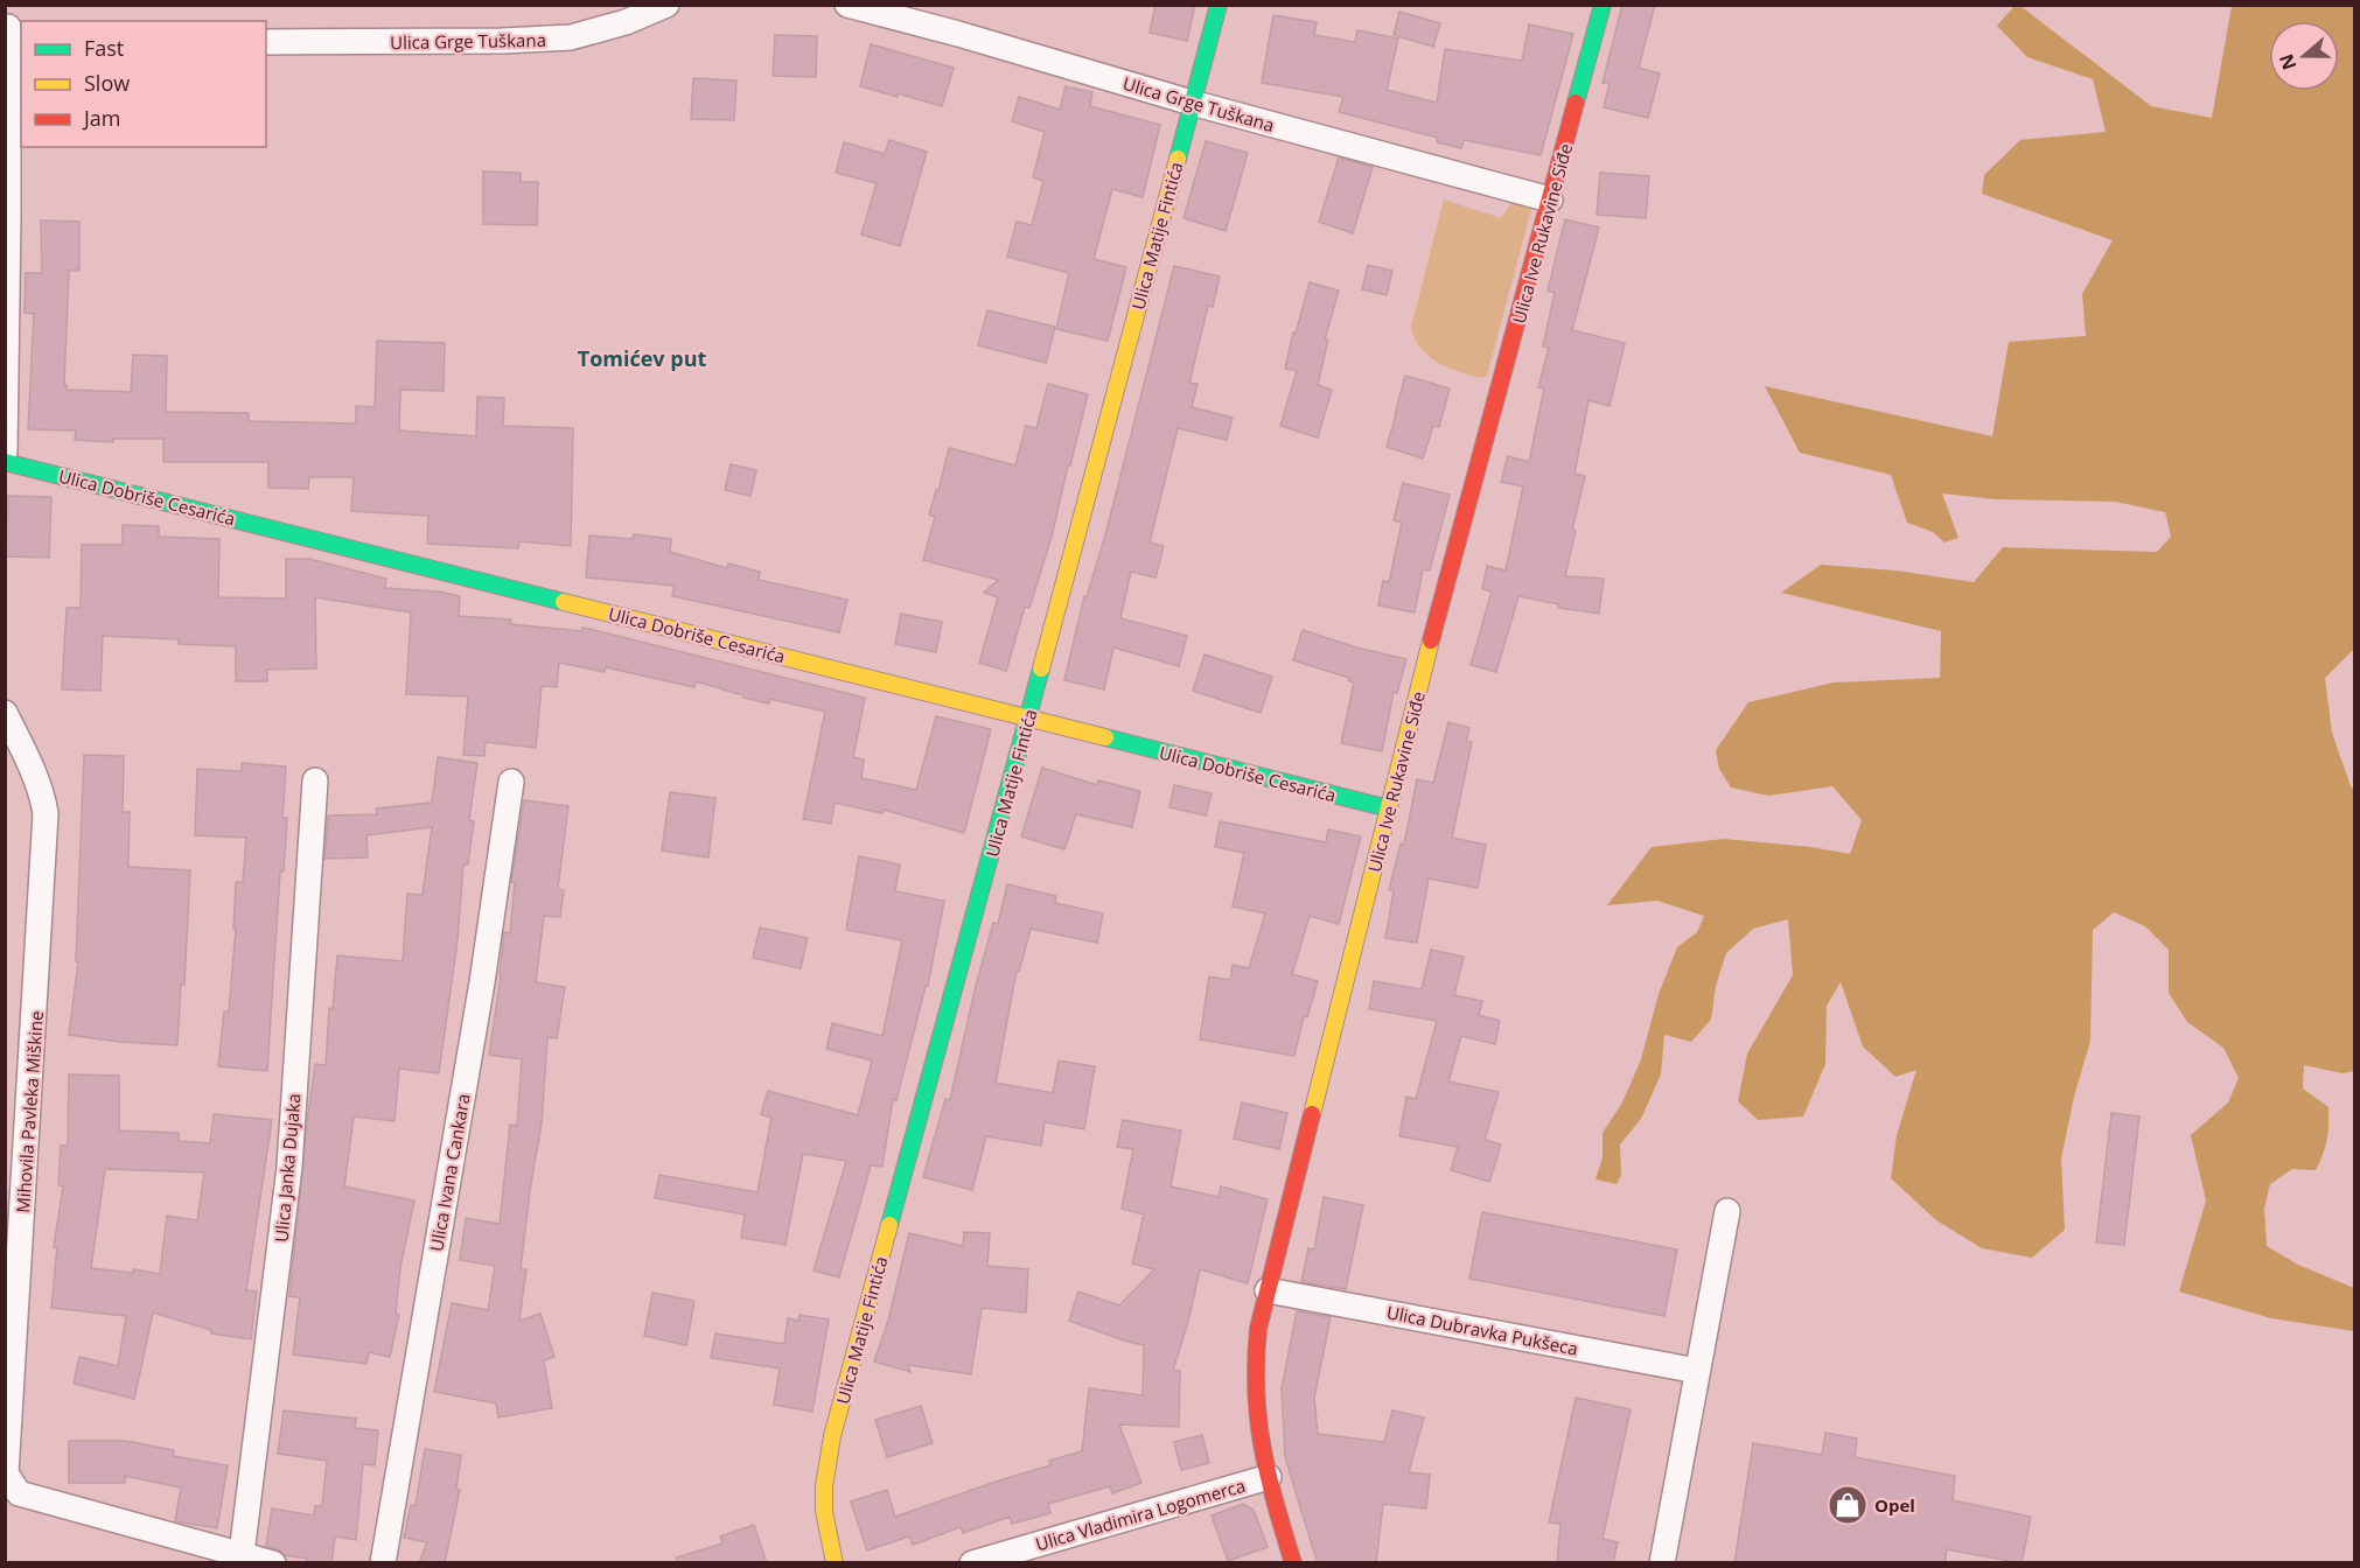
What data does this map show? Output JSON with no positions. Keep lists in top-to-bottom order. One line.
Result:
{"streets":{"street":["Ulica Grge Tuškana","Ulica Ive Rukavine Siđe","Ulica Matije Fintića","Ulica Dobriše Cesarića","Mihovila Pavleka Miškine","Ulica Janka Dujaka","Ulica Ivana Cankara","Ulica Dubravka Pukšeca","Ulica Vladimira Logomerca"]},"crossings":[["Ulica Grge Tuškana","Ulica Ive Rukavine Siđe"],["Ulica Grge Tuškana","Ulica Matije Fintića"],["Ulica Ive Rukavine Siđe","Ulica Dobriše Cesarića"],["Ulica Ive Rukavine Siđe","Ulica Dubravka Pukšeca"],["Ulica Ive Rukavine Siđe","Ulica Vladimira Logomerca"],["Ulica Matije Fintića","Ulica Dobriše Cesarića"],["Mihovila Pavleka Miškine","Ulica Janka Dujaka"]],"districts":["Tomićev put"],"places":{"shop":["Opel"]},"legend":["Fast","Slow","Jam"],"north":"left"}
